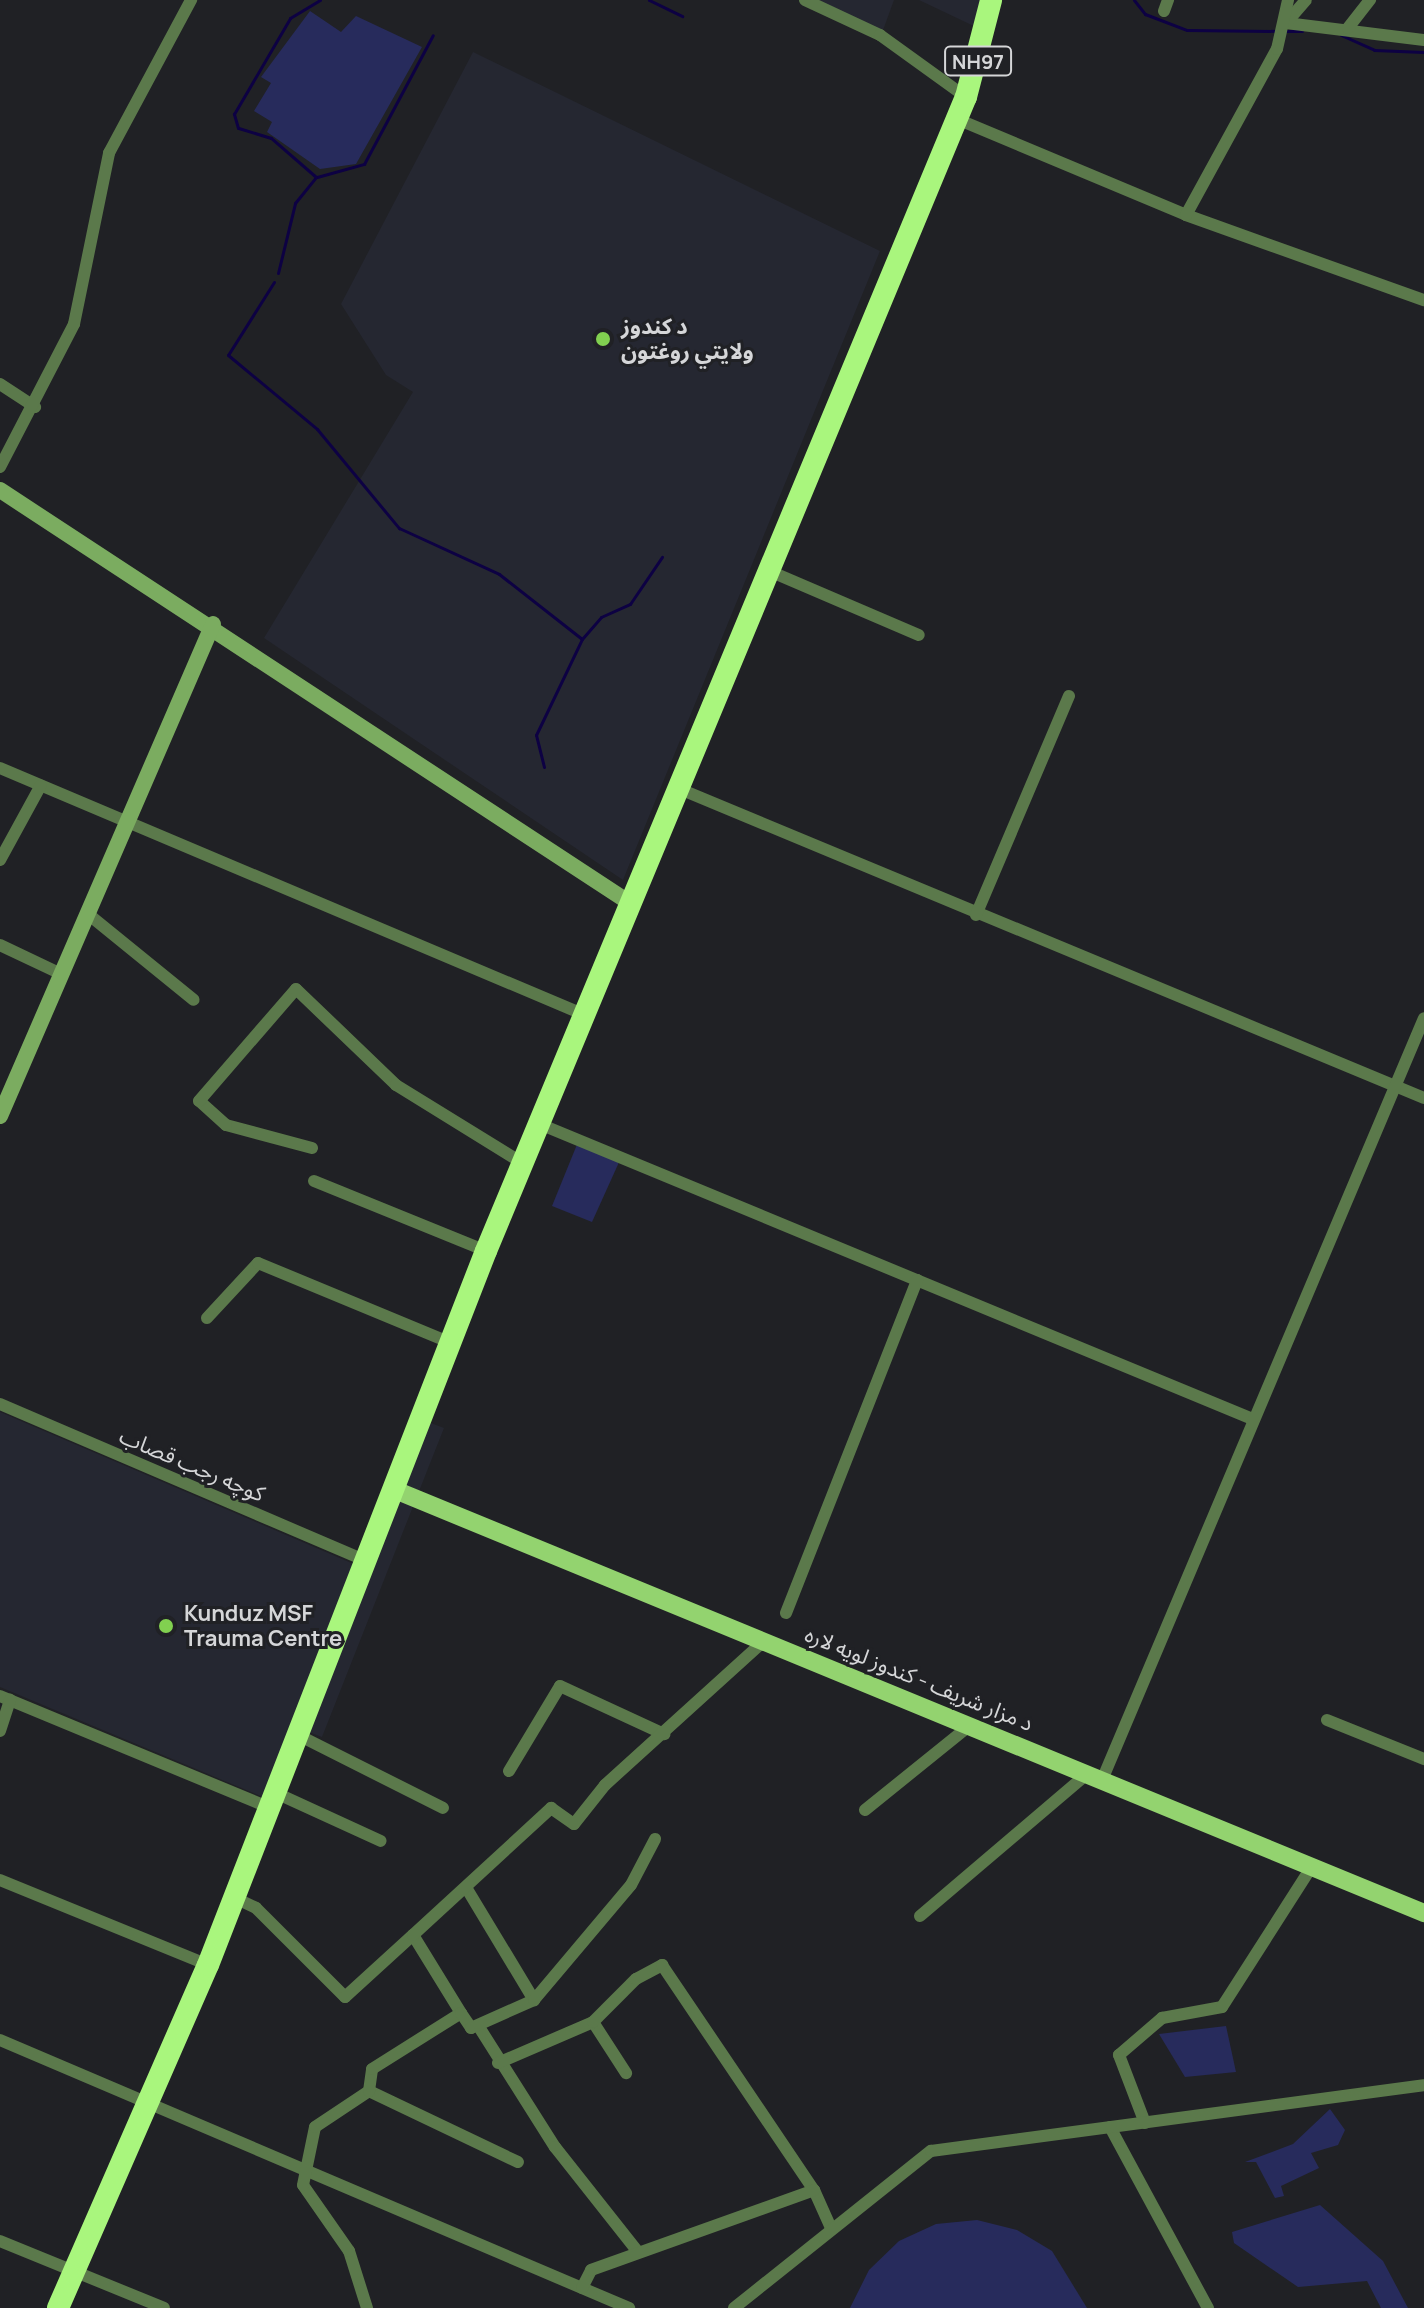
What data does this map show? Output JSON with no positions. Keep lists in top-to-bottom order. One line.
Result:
{"streets":{"highway":["NH97"],"main road":["د مزار شریف - کندوز لویه لاره"],"street":["کوچه رجب قصاب"]},"places":["د کندوز ولایتي روغتون","Kunduz MSF Trauma Centre"]}
